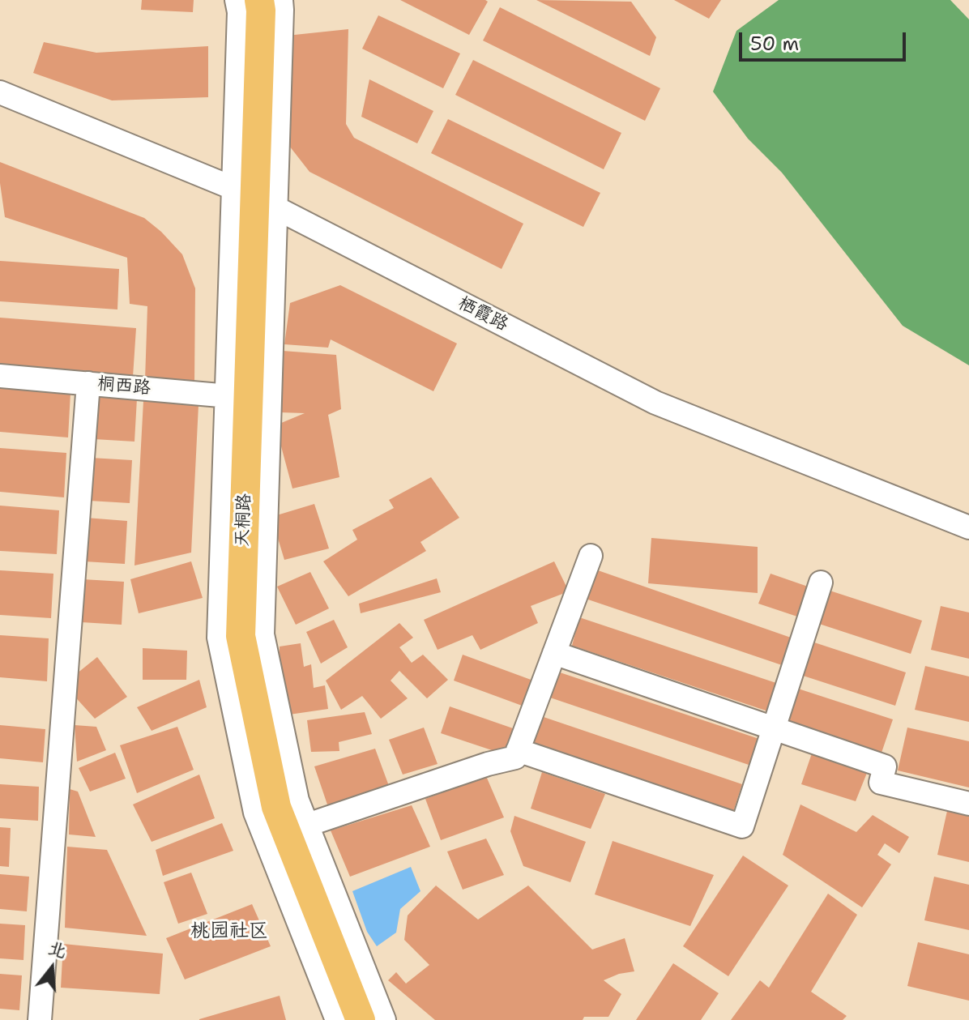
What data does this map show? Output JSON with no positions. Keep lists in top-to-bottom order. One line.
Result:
{"streets":{"main road":["天桐路"],"street":["栖霞路","桐西路"]},"crossings":[["栖霞路","天桐路"],["桐西路","天桐路"]],"districts":["桃园社区"],"scale_bar":"50 m","north":"top"}
